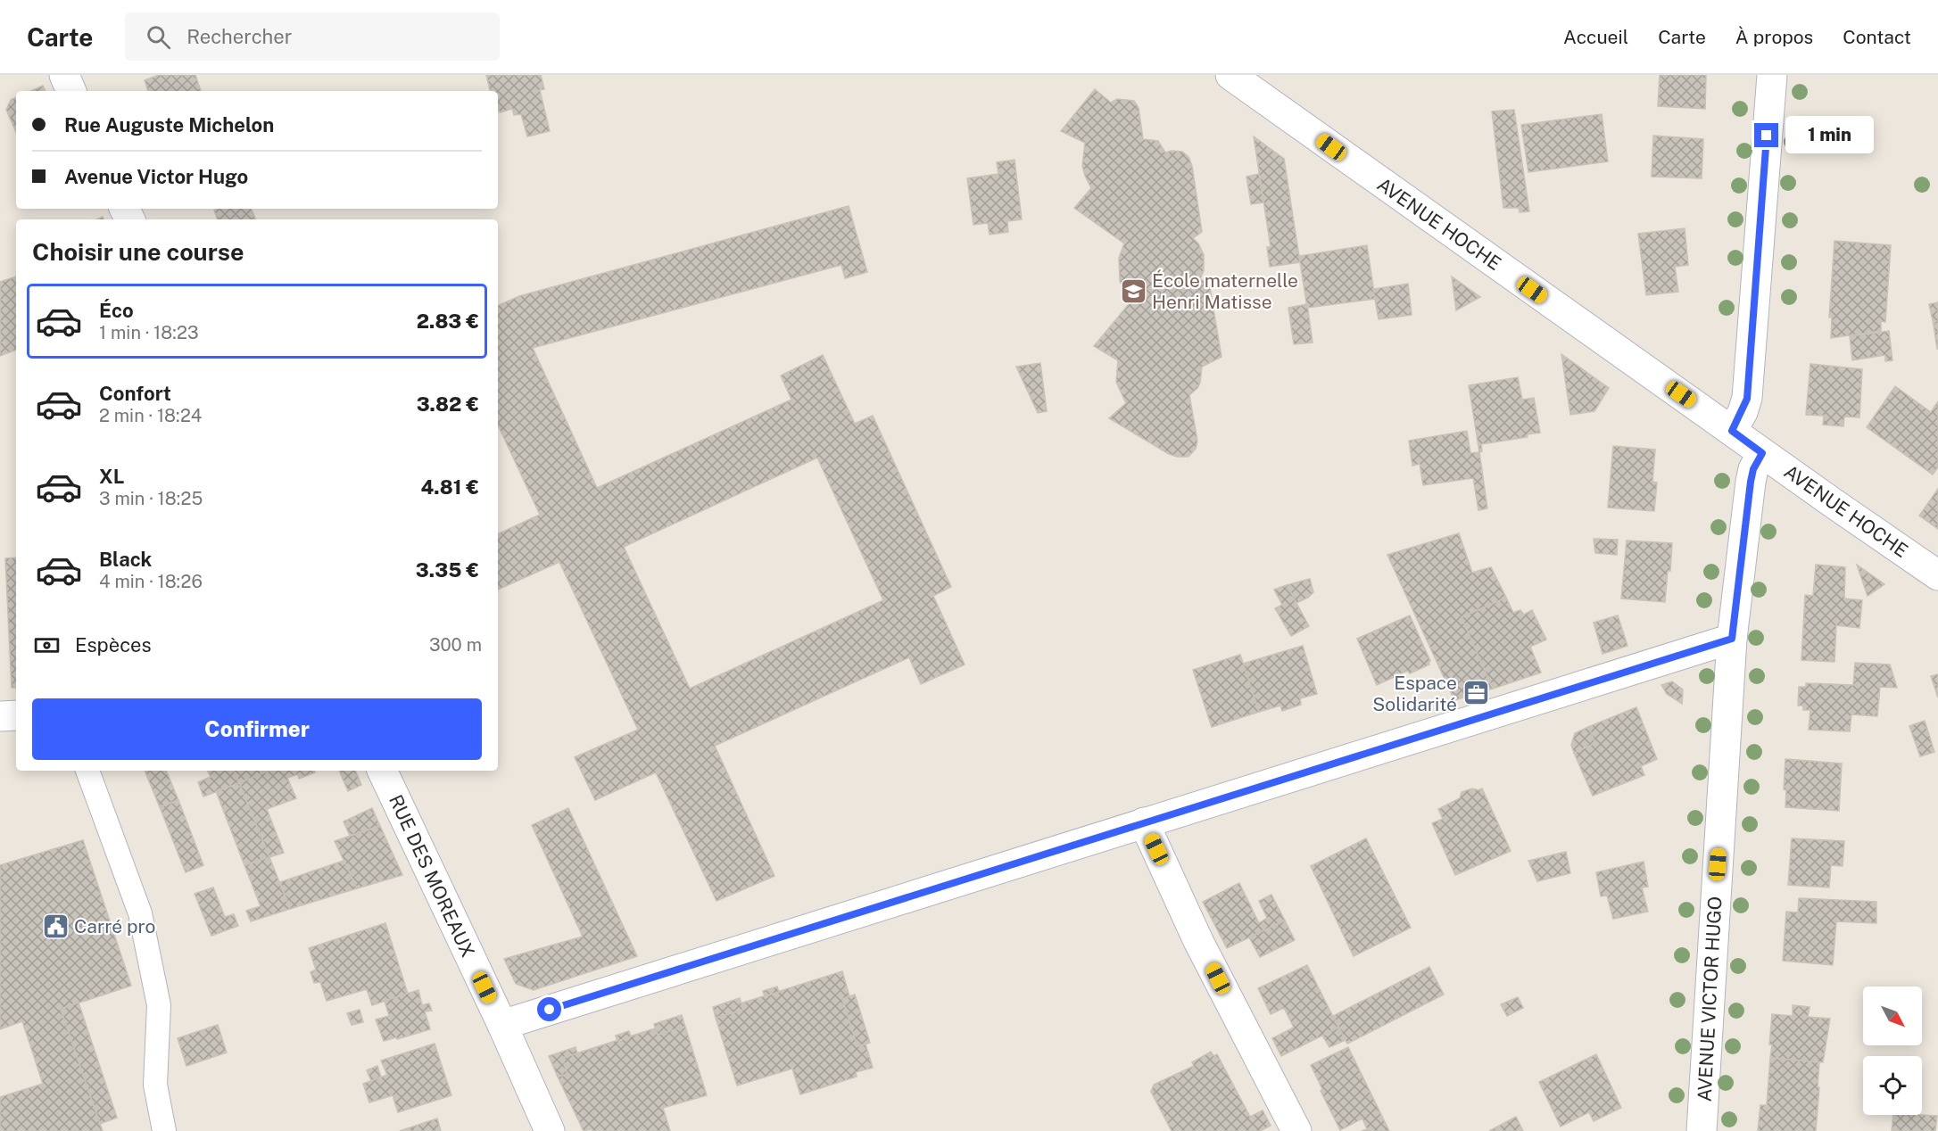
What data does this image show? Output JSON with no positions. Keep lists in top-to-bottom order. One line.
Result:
{"streets":{"street":["AVENUE HOCHE","RUE DES MOREAUX","AVENUE VICTOR HUGO"]},"crossings":[["AVENUE HOCHE","AVENUE VICTOR HUGO"]],"places":{"school or university":["École maternelle Henri Matisse"],"office":["Espace Solidarité"],"public building":["Carré pro"]},"north":"bottom right","page":{"header":"Carte","search":"Rechercher","nav":["Accueil","Carte","À propos","Contact"],"banner":["Rue Auguste Michelon","Avenue Victor Hugo"],"bubble":"1 min","heading":"Choisir une course","list":[{"name":"Éco","note":"1 min · 18:23","value":"2.83 €"},{"name":"Confort","note":"2 min · 18:24","value":"3.82 €"},{"name":"XL","note":"3 min · 18:25","value":"4.81 €"},{"name":"Black","note":"4 min · 18:26","value":"3.35 €"}],"pay":["Espèces","300 m"],"buttons":"Confirmer"}}
